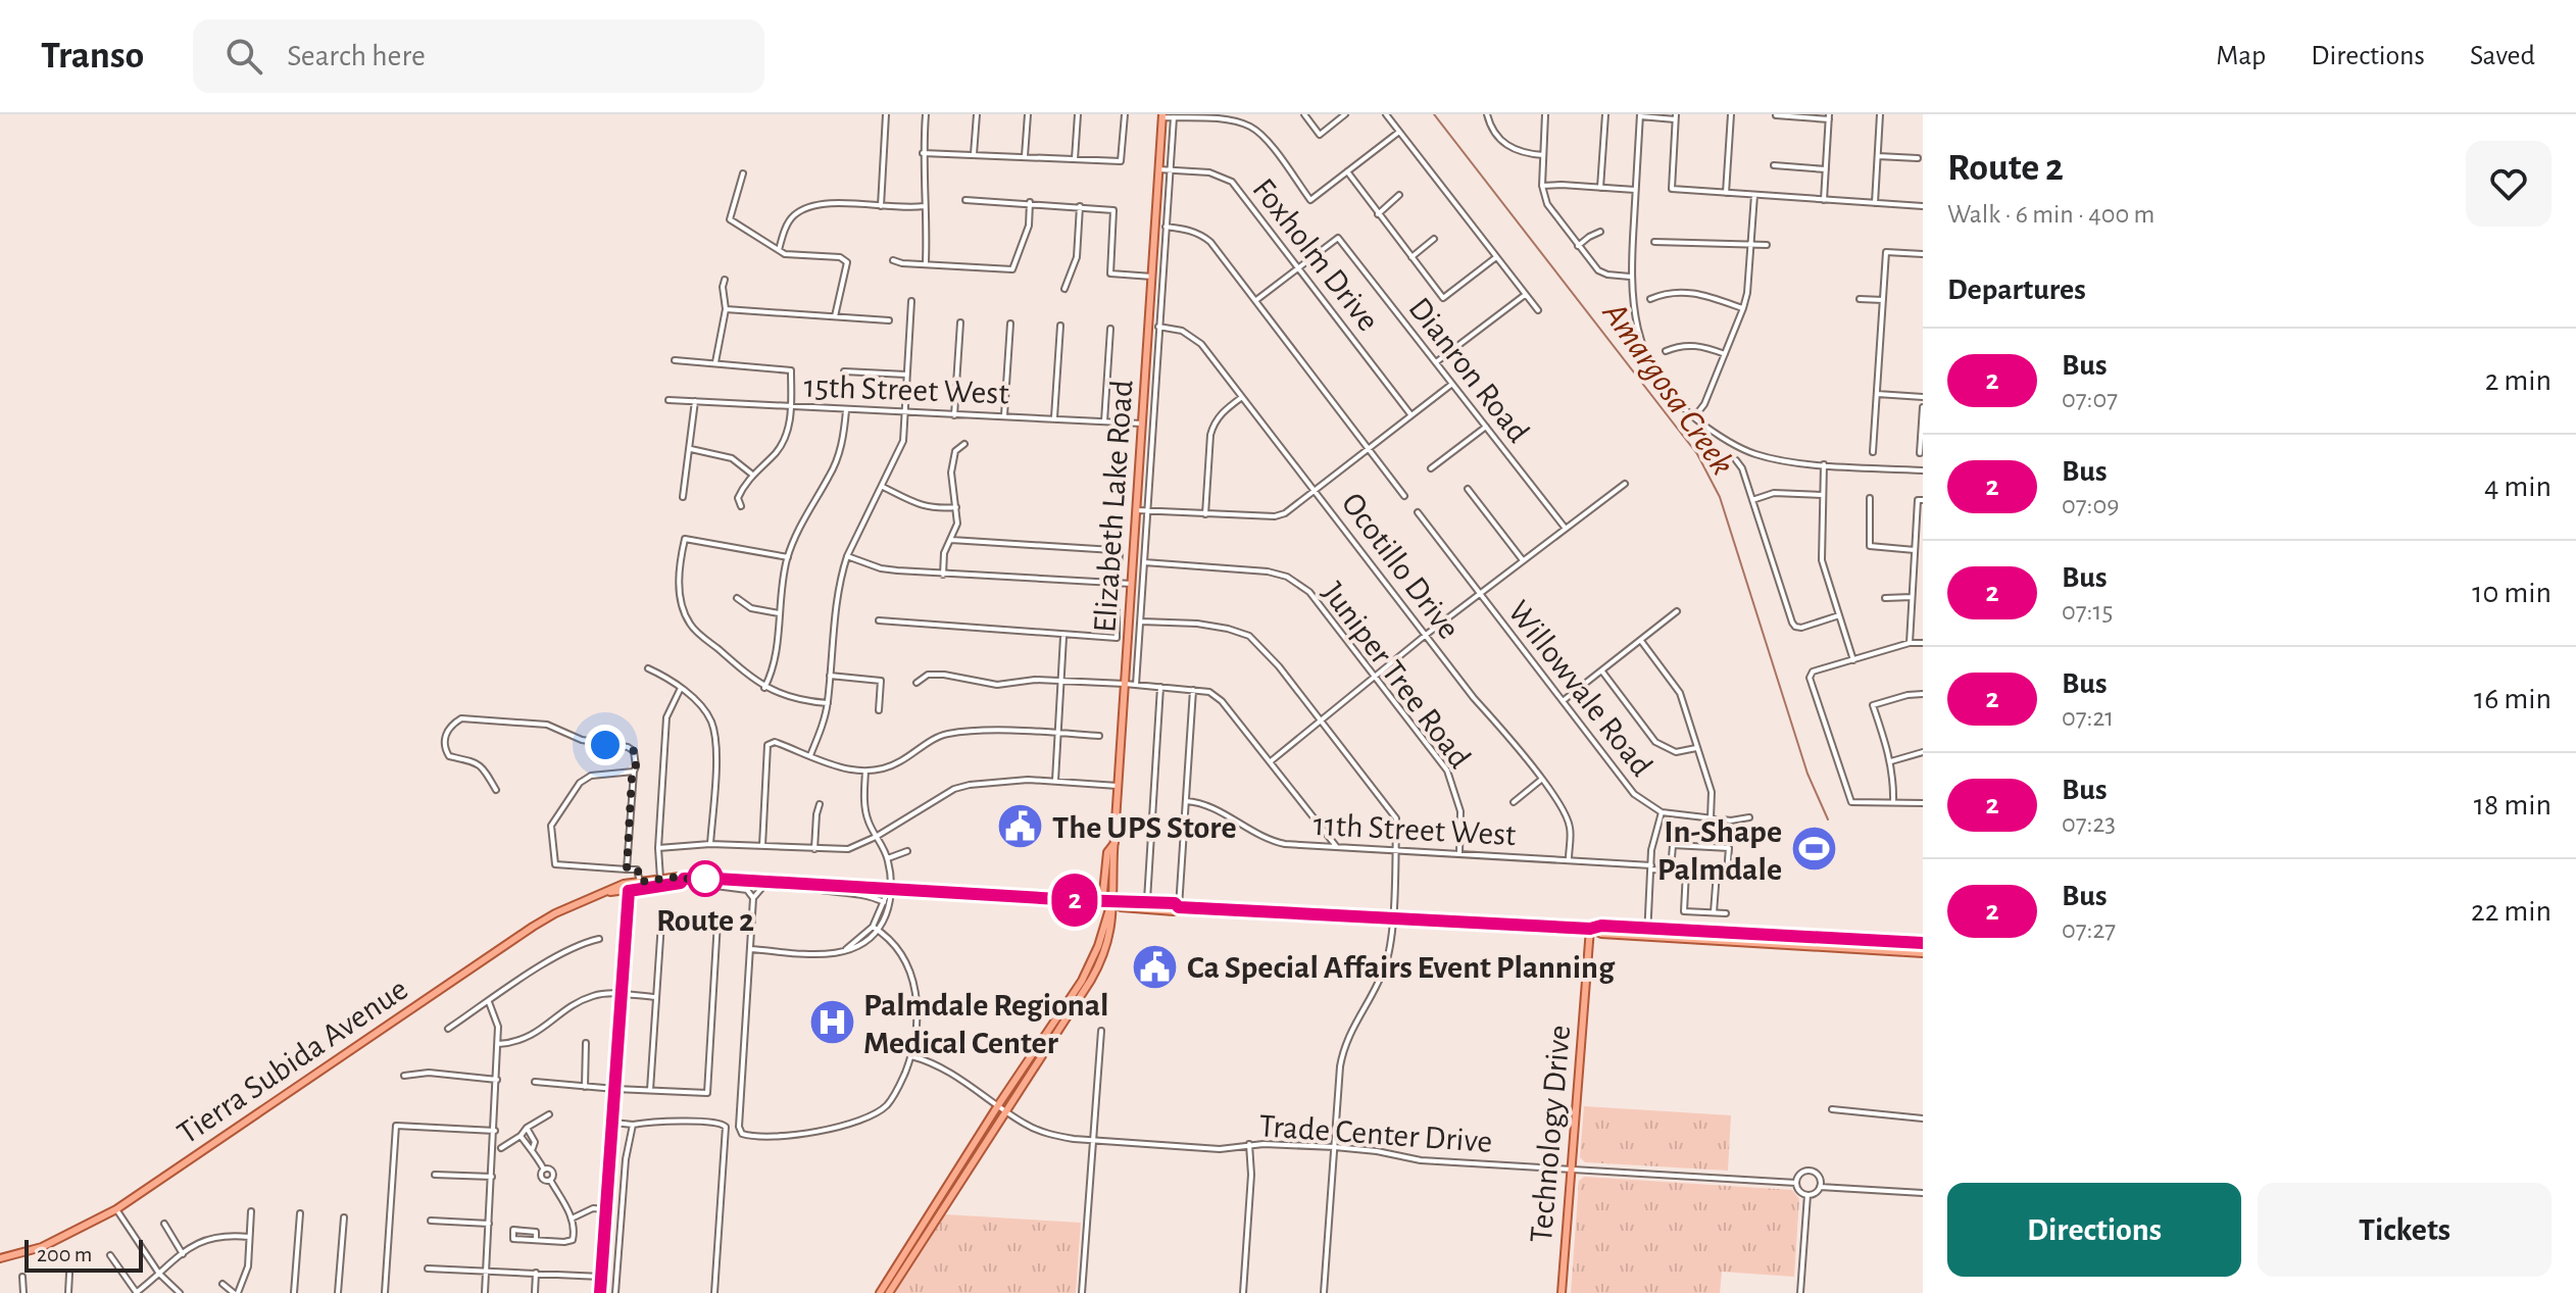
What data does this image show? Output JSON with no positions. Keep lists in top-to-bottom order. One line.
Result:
{"streets":{"main road":["Elizabeth Lake Road","Tierra Subida Avenue","Technology Drive"],"street":["Foxholm Drive","Dianron Road","15th Street West","Ocotillo Drive","Juniper Tree Road","Willowvale Road","11th Street West","Trade Center Drive"]},"crossings":[["Foxholm Drive","Dianron Road"],["Foxholm Drive","Elizabeth Lake Road"],["15th Street West","Elizabeth Lake Road"],["Elizabeth Lake Road","Tierra Subida Avenue"],["Ocotillo Drive","11th Street West"],["Juniper Tree Road","11th Street West"],["Trade Center Drive","Technology Drive"]],"water":["Amargosa Creek"],"places":{"public building":["The UPS Store","Ca Special Affairs Event Planning"],"sports":["In-Shape Palmdale"],"other":["Route 2"],"hospital":["Palmdale Regional Medical Center"]},"lines":["bus line 2"],"scale_bar":"200 m","page":{"header":"Transo","search":"Search here","nav":["Map","Directions","Saved"],"on_map":"2","heading":[["Route 2","Walk · 6 min · 400 m"],"Departures"],"list":[{"mark":"2","name":"Bus","note":"07:07","value":"2 min"},{"mark":"2","name":"Bus","note":"07:09","value":"4 min"},{"mark":"2","name":"Bus","note":"07:15","value":"10 min"},{"mark":"2","name":"Bus","note":"07:21","value":"16 min"},{"mark":"2","name":"Bus","note":"07:23","value":"18 min"},{"mark":"2","name":"Bus","note":"07:27","value":"22 min"}],"buttons":["Directions","Tickets"],"scale":"200 m"}}
